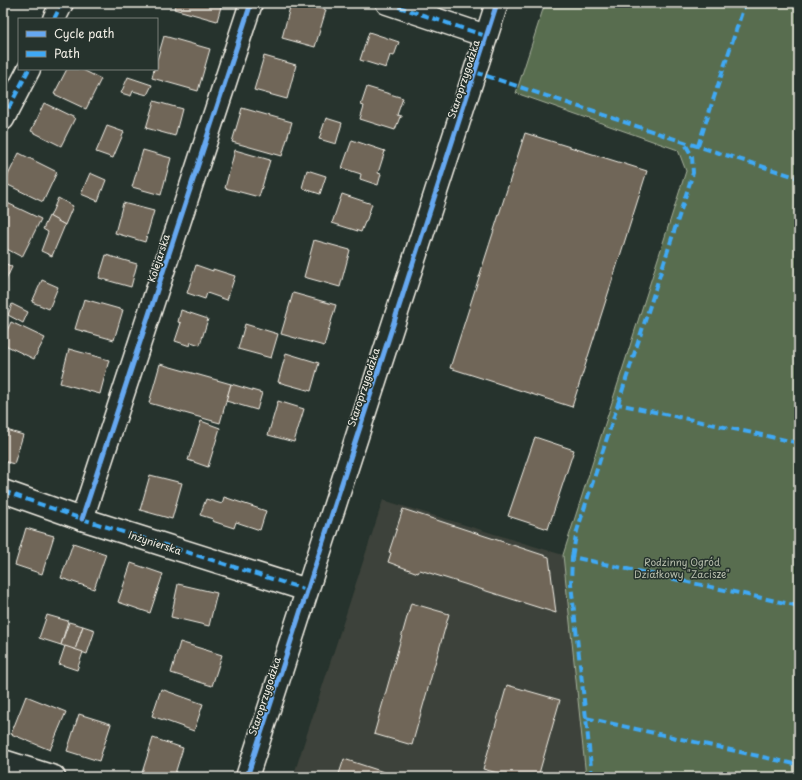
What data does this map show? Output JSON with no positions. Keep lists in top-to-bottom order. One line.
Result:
{"streets":{"street":["Staroprzygodzka","Kolejarska","Inżynierska"]},"crossings":[["Staroprzygodzka","Inżynierska"],["Kolejarska","Inżynierska"]],"parks":["Rodzinny Ogród Działkowy \"Zacisze\""],"legend":["Cycle path","Path"]}
